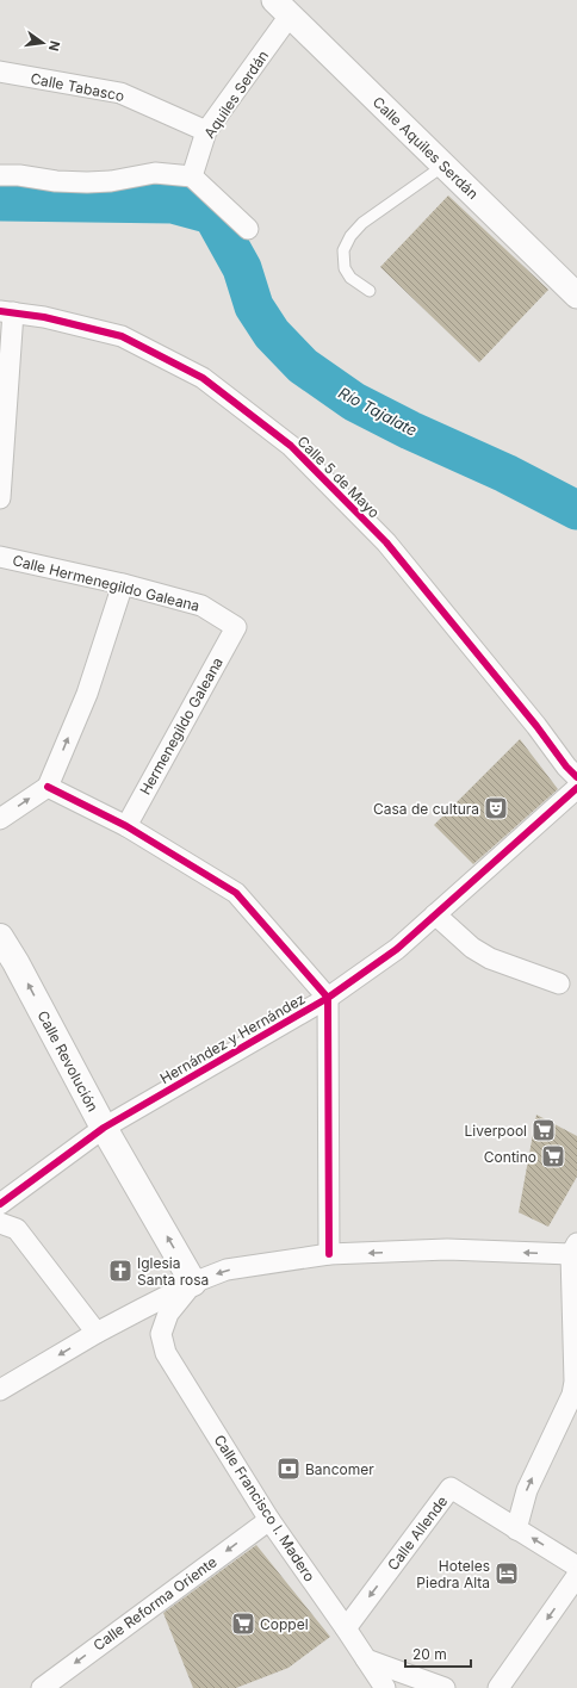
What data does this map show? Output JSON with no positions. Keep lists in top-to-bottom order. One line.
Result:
{"streets":{"main road":["Calle Revolución"],"street":["Calle Tabasco","Aquiles Serdán","Calle Aquiles Serdán","Calle 5 de Mayo","Calle Hermenegildo Galeana","Hermenegildo Galeana","Hernández y Hernández","Calle Francisco I. Madero","Calle Allende","Calle Reforma Oriente"]},"crossings":[["Calle Tabasco","Aquiles Serdán"],["Aquiles Serdán","Calle Aquiles Serdán"],["Calle Hermenegildo Galeana","Hermenegildo Galeana"],["Hernández y Hernández","Calle Revolución"],["Calle Revolución","Calle Francisco I. Madero"],["Calle Francisco I. Madero","Calle Allende"],["Calle Francisco I. Madero","Calle Reforma Oriente"]],"one_way":["Calle Revolución","Calle Reforma Oriente"],"water":["Río Tajalate"],"places":{"theatre":["Casa de cultura"],"supermarket":["Liverpool","Contino","Coppel"],"church":["Iglesia Santa rosa"],"bank":["Bancomer"],"hotel":["Hoteles Piedra Alta"]},"scale_bar":"20 m","north":"right"}
